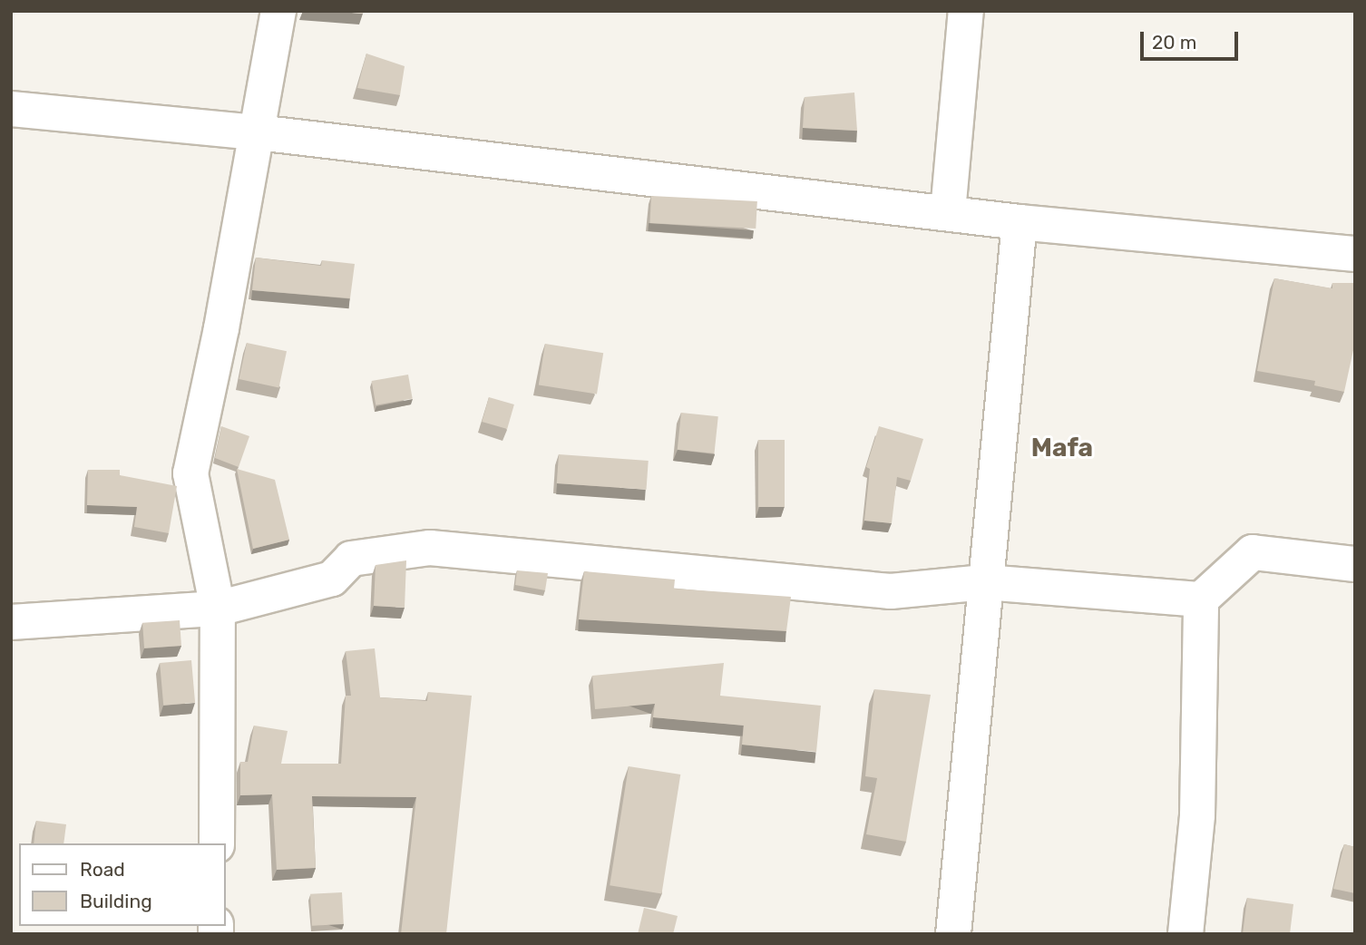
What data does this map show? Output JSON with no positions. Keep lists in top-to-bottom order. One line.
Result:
{"districts":["Mafa"],"legend":["Road","Building"],"scale_bar":"20 m"}
